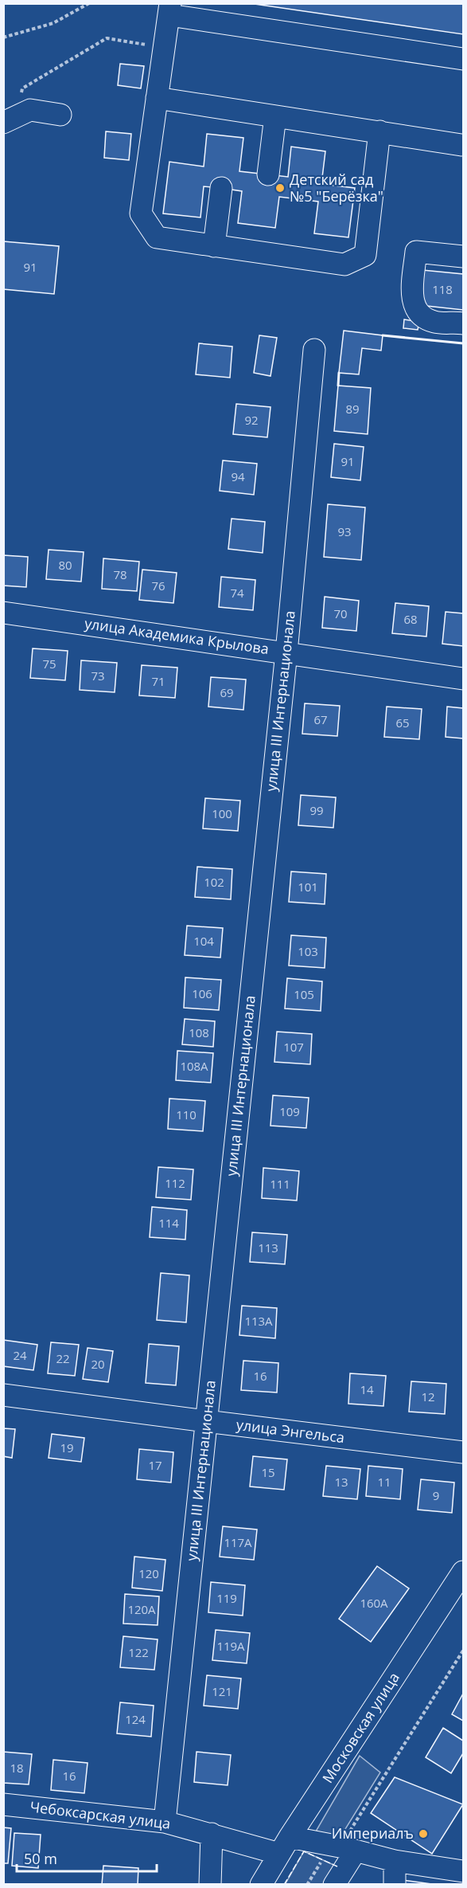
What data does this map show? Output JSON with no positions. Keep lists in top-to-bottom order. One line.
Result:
{"streets":{"street":["улица Академика Крылова","улица III Интернационала","улица Энгельса","Московская улица","Чебоксарская улица"]},"crossings":[["улица Академика Крылова","улица III Интернационала"],["улица III Интернационала","улица Энгельса"],["улица III Интернационала","Чебоксарская улица"],["Московская улица","Чебоксарская улица"]],"places":["Детский сад №5 \"Берёзка\"","Империалъ"],"house_numbers":["91","118","89","92","91","94","93","80","78","76","74","70","68","75","73","71","69","67","65","99","100","102","101","104","103","106","105","108","107","108А","109","110","112","111","114","113","113А","24","22","20","16","14","12","19","17","15","13","11","9","117А","120","119","160А","120А","119А","122","121","124","18","16"],"scale_bar":"50 m"}
